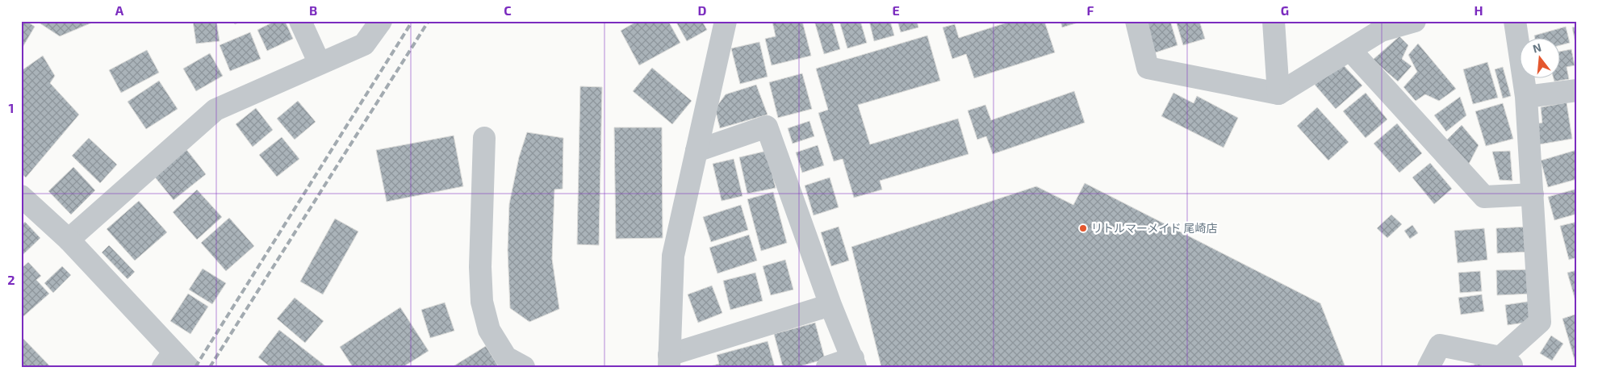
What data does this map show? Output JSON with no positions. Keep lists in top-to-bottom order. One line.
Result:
{"places":["リトルマーメイド 尾崎店"],"north":"top","grid":{"columns":["A","B","C","D","E","F","G","H"],"rows":["1","2"]}}
